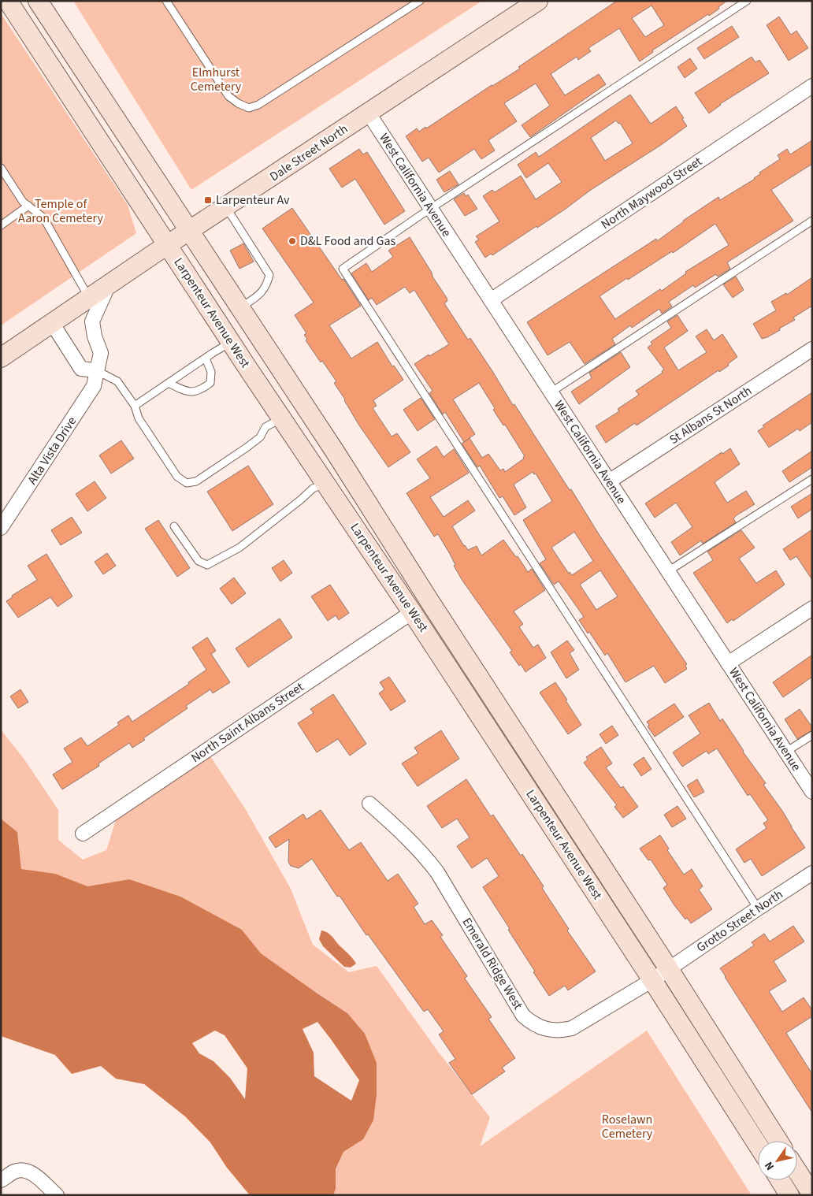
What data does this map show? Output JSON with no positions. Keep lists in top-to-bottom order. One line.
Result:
{"streets":{"main road":["Dale Street North","Larpenteur Avenue West"],"street":["West California Avenue","North Maywood Street","St Albans St North","Alta Vista Drive","North Saint Albans Street","Grotto Street North","Emerald Ridge West"]},"crossings":[["Dale Street North","West California Avenue"],["Dale Street North","Larpenteur Avenue West"],["Dale Street North","Alta Vista Drive"],["West California Avenue","North Maywood Street"],["West California Avenue","St Albans St North"],["Larpenteur Avenue West","North Saint Albans Street"],["Larpenteur Avenue West","Grotto Street North"],["Larpenteur Avenue West","Emerald Ridge West"],["Grotto Street North","Emerald Ridge West"]],"parks":["Elmhurst Cemetery","Temple of Aaron Cemetery","Roselawn Cemetery"],"places":{"transit":["Larpenteur Av"],"other":["D&L Food and Gas"]},"north":"bottom left"}
